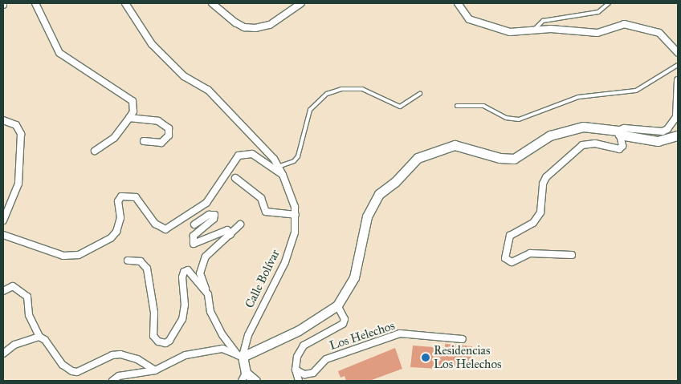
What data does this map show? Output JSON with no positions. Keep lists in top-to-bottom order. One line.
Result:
{"streets":{"street":["Calle Bolívar","Los Helechos"]},"places":["Residencias Los Helechos"]}
